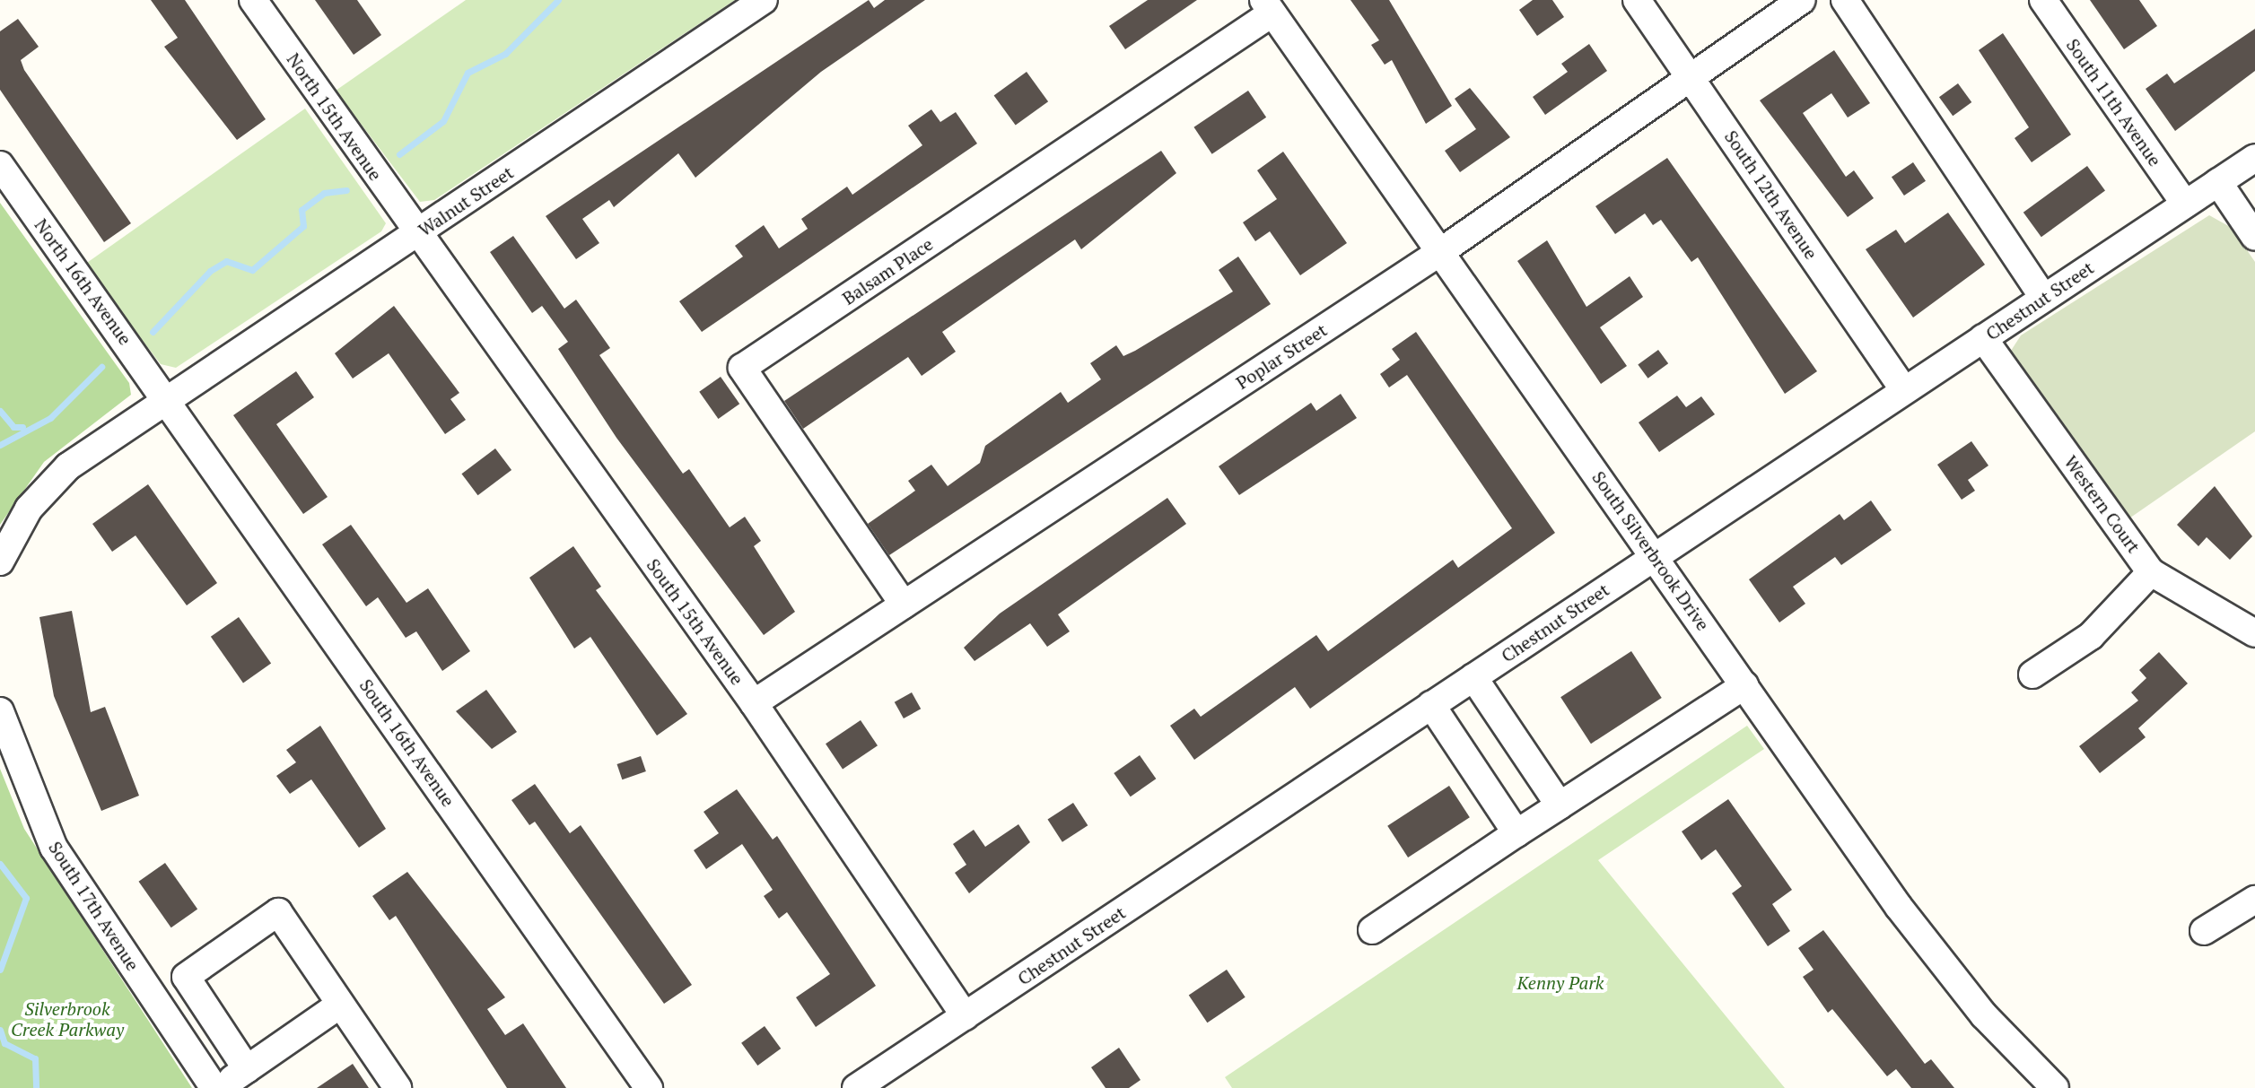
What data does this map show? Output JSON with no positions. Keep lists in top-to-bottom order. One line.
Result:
{"streets":{"street":["South 11th Avenue","North 15th Avenue","South 12th Avenue","Walnut Street","Balsam Place","North 16th Avenue","Chestnut Street","Poplar Street","Western Court","South Silverbrook Drive","South 15th Avenue","South 16th Avenue","South 17th Avenue"]},"crossings":[["South 11th Avenue","Chestnut Street"],["North 15th Avenue","Walnut Street"],["North 15th Avenue","South 15th Avenue"],["South 12th Avenue","Chestnut Street"],["South 12th Avenue","Poplar Street"],["Walnut Street","North 16th Avenue"],["Walnut Street","South 15th Avenue"],["Walnut Street","South 16th Avenue"],["Balsam Place","Poplar Street"],["Balsam Place","South Silverbrook Drive"],["North 16th Avenue","South 16th Avenue"],["Chestnut Street","Western Court"],["Chestnut Street","South Silverbrook Drive"],["Chestnut Street","South 15th Avenue"],["Poplar Street","South Silverbrook Drive"],["Poplar Street","South 15th Avenue"]],"parks":["Kenny Park","Silverbrook Creek Parkway"]}
